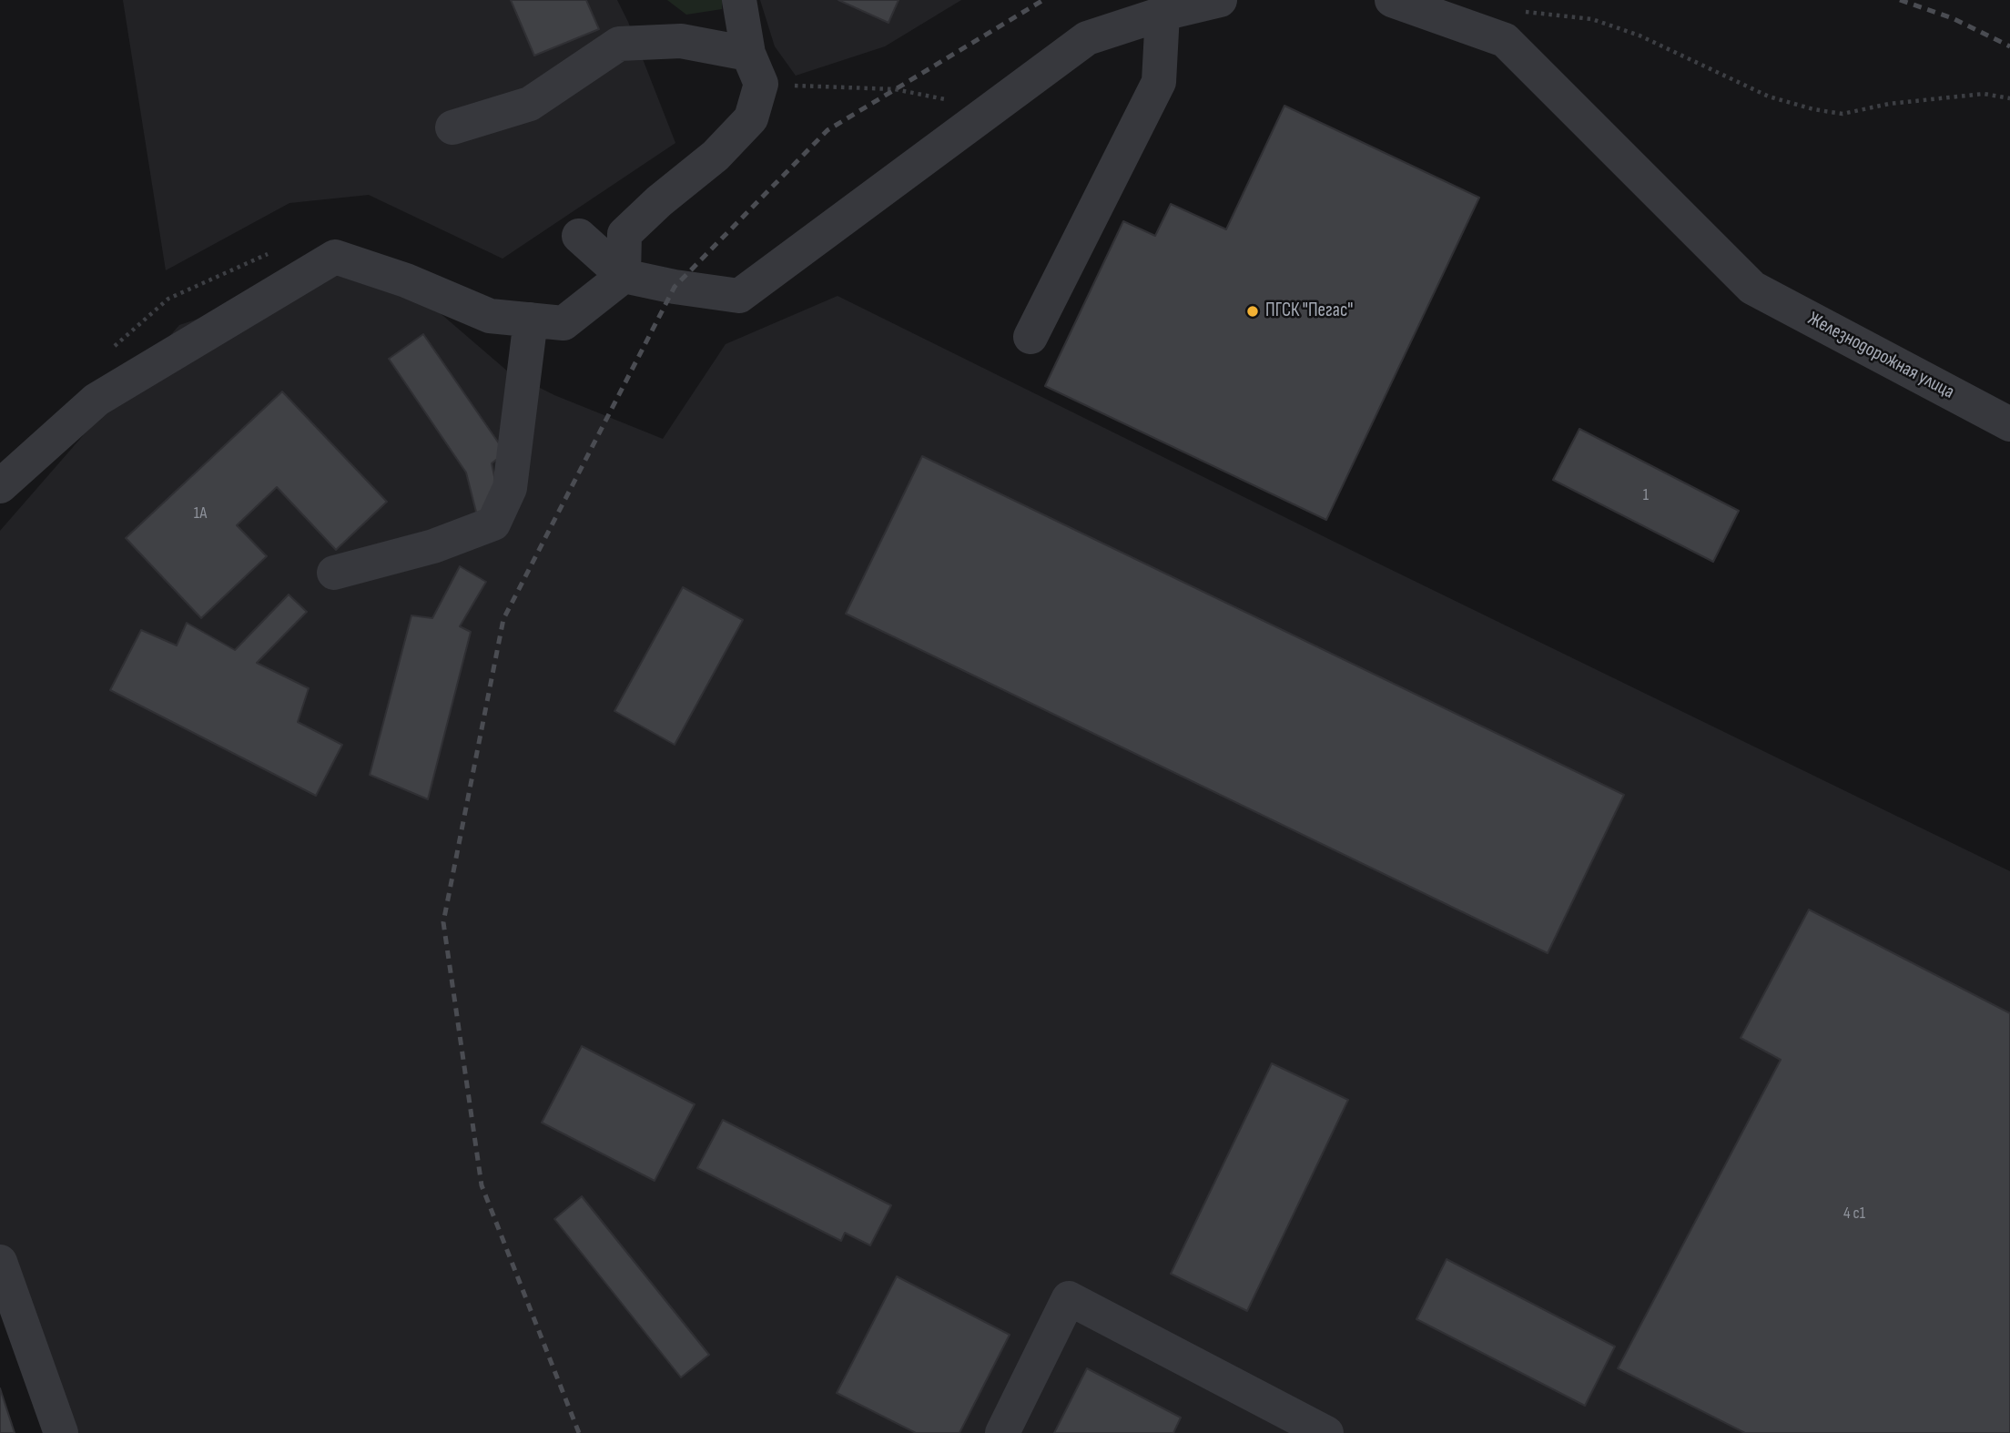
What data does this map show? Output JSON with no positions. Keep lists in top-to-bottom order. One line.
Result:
{"streets":{"street":["Железнодорожная улица"]},"places":["ПГСК \"Пегас\""],"house_numbers":["1","1А","4 с1"]}
